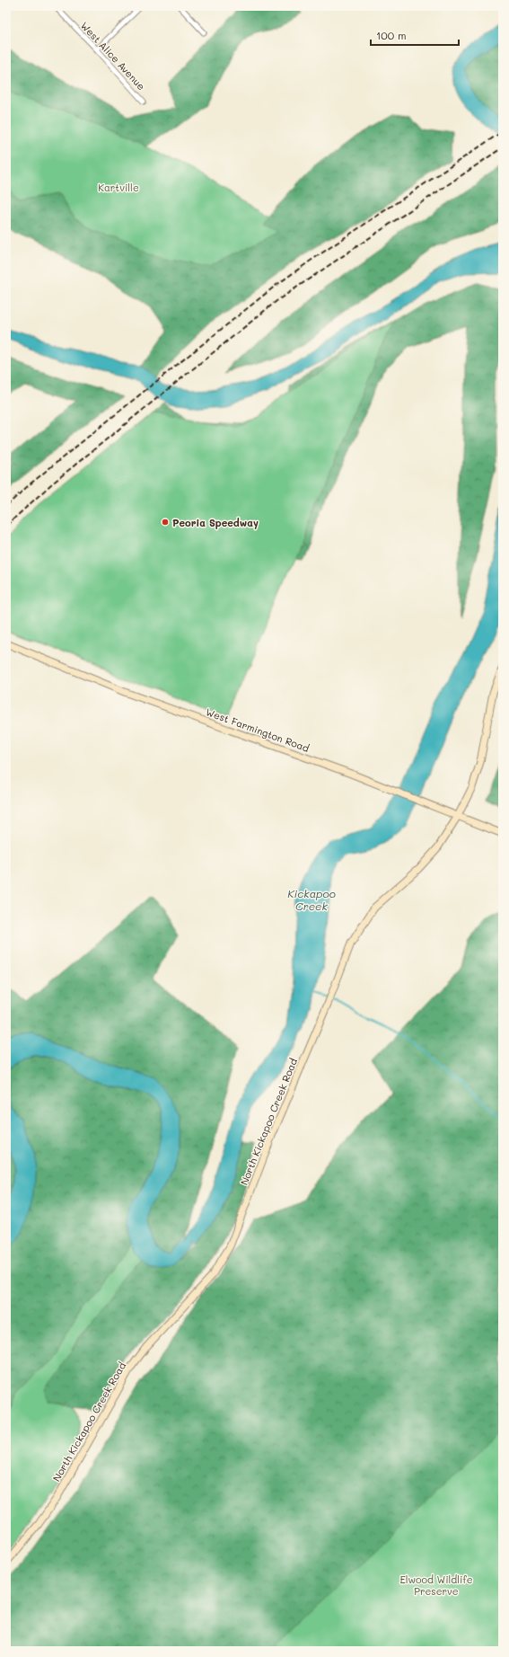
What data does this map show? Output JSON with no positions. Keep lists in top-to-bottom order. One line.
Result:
{"streets":{"main road":["West Farmington Road","North Kickapoo Creek Road"],"street":["West Alice Avenue"]},"crossings":[["West Farmington Road","North Kickapoo Creek Road"]],"water":["Kickapoo Creek"],"parks":["Kartville","Elwood Wildlife Preserve"],"places":["Peoria Speedway"],"scale_bar":"100 m"}
